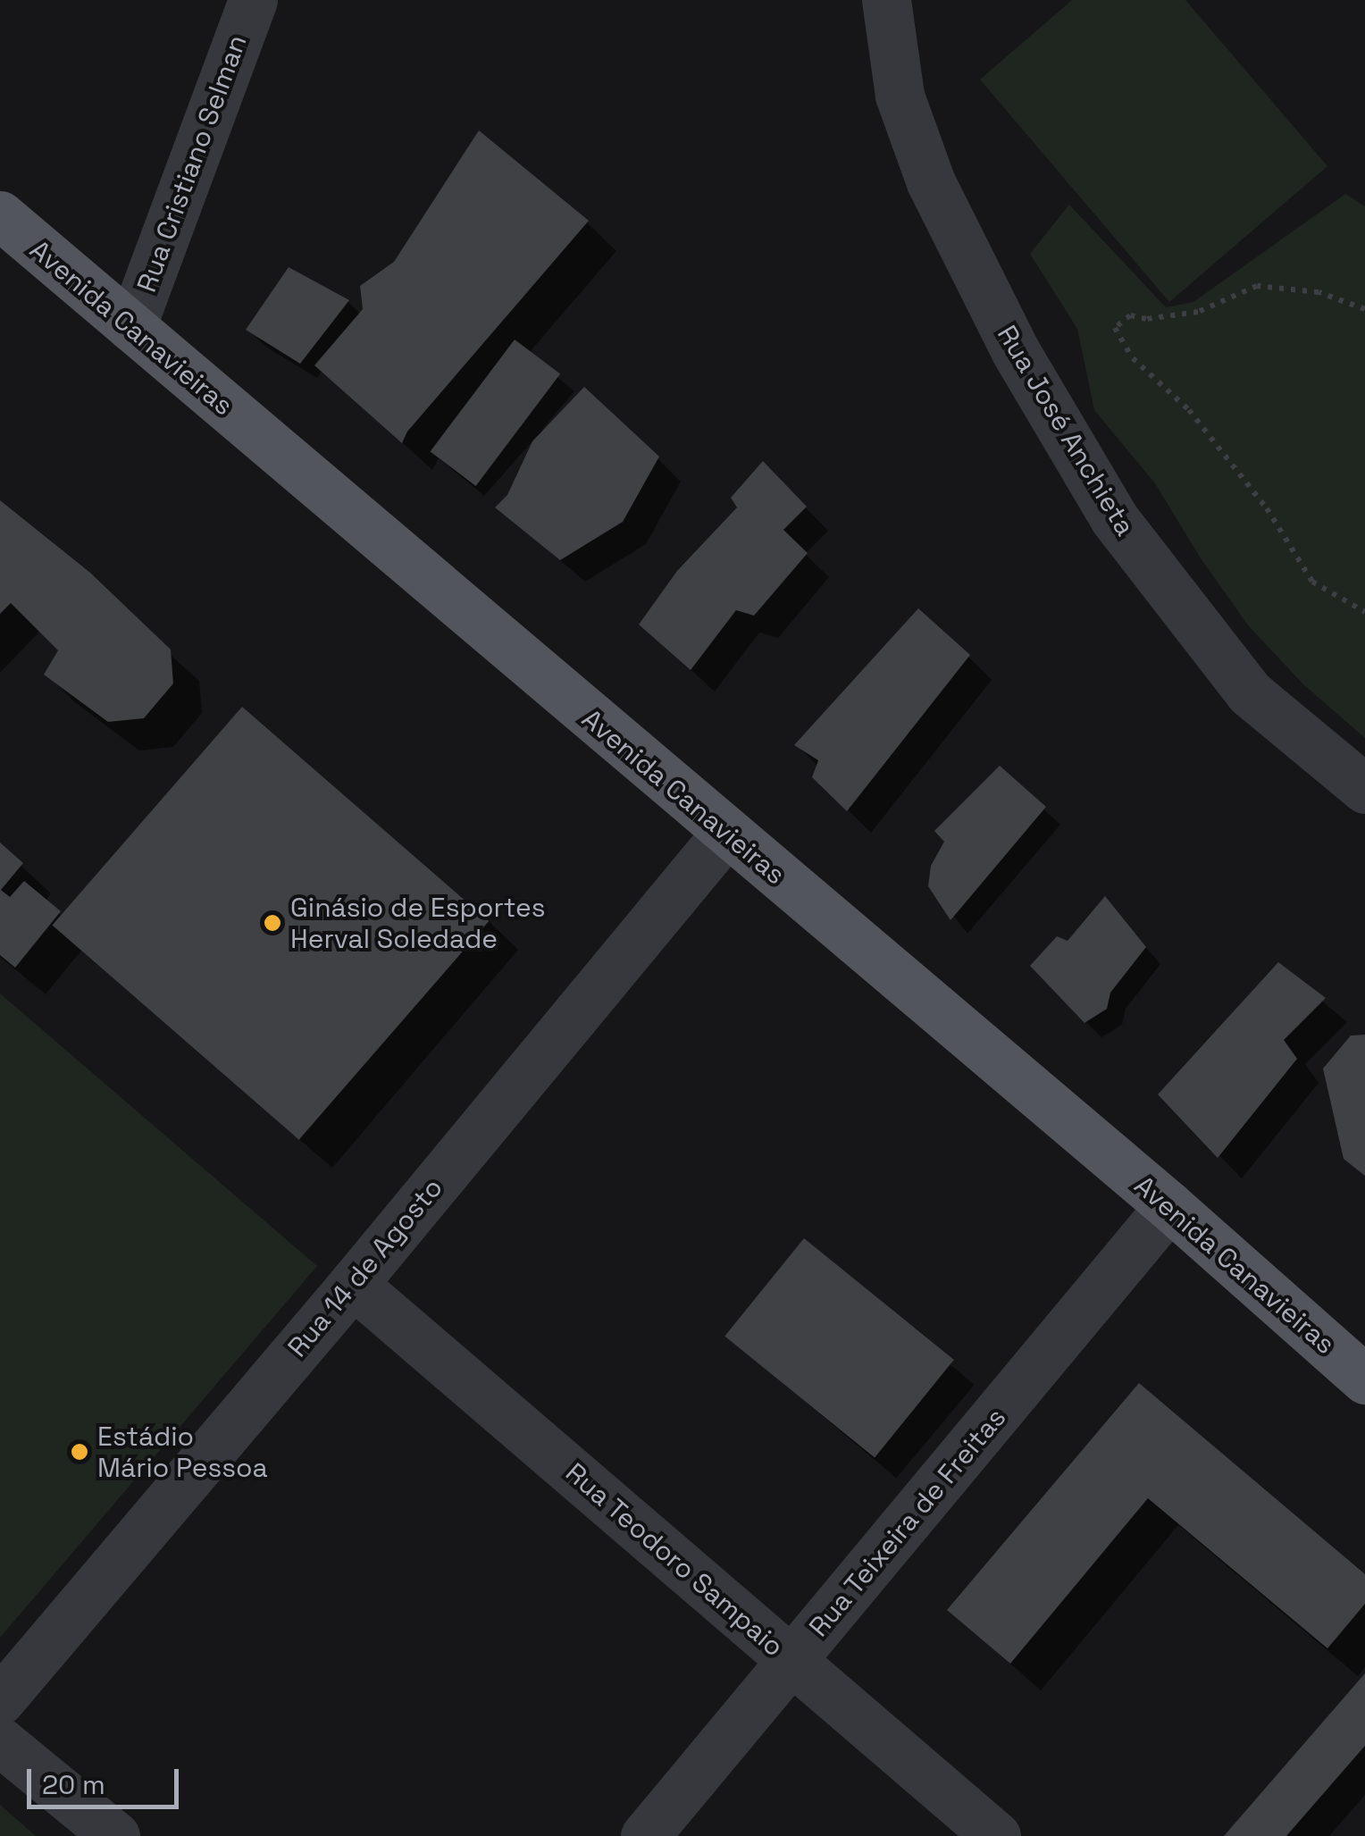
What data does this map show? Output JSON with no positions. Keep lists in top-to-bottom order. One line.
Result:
{"streets":{"main road":["Avenida Canavieiras"],"street":["Rua Cristiano Selman","Rua José Anchieta","Rua 14 de Agosto","Rua Teixeira de Freitas","Rua Teodoro Sampaio"]},"crossings":[["Rua Cristiano Selman","Avenida Canavieiras"],["Avenida Canavieiras","Rua 14 de Agosto"],["Avenida Canavieiras","Rua Teixeira de Freitas"],["Rua 14 de Agosto","Rua Teodoro Sampaio"],["Rua Teixeira de Freitas","Rua Teodoro Sampaio"]],"places":["Ginásio de Esportes Herval Soledade","Estádio Mário Pessoa"],"scale_bar":"20 m"}
